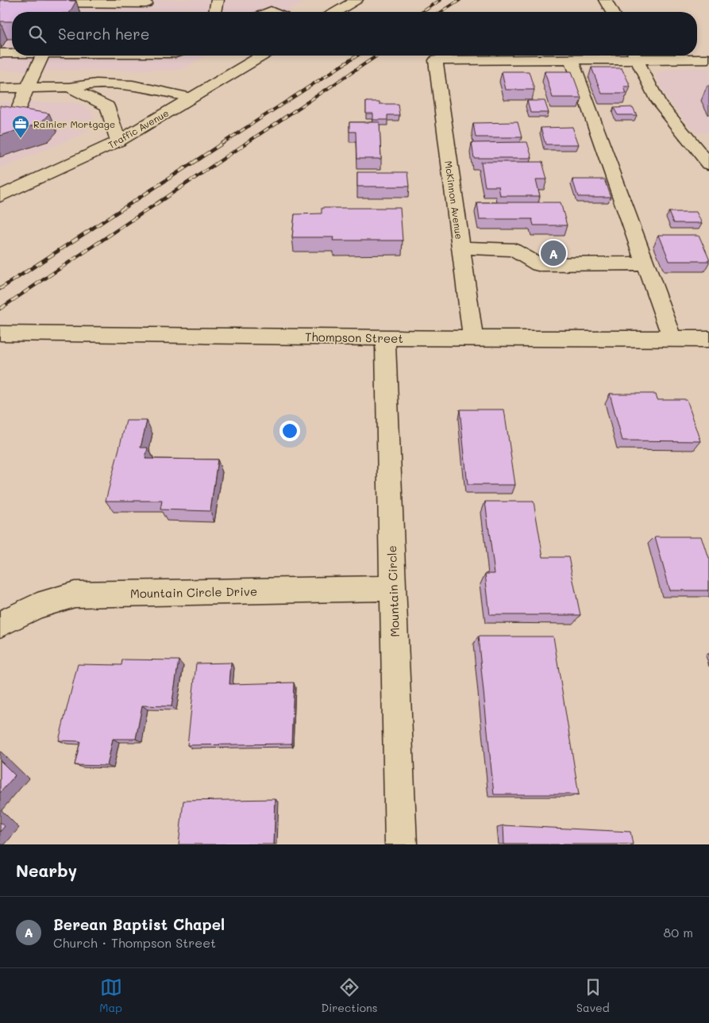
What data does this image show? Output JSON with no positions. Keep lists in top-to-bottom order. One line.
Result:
{"streets":{"street":["Traffic Avenue","McKinnon Avenue","Thompson Street","Mountain Circle","Mountain Circle Drive"]},"crossings":[["McKinnon Avenue","Thompson Street"],["Thompson Street","Mountain Circle"],["Mountain Circle","Mountain Circle Drive"]],"places":{"office":["Rainier Mortgage"]},"page":{"search":"Search here","pins":"A","heading":"Nearby","list":[{"mark":"A","name":"Berean Baptist Chapel","note":"Church · Thompson Street","value":"80 m"}],"nav":["Map","Directions","Saved"]}}
